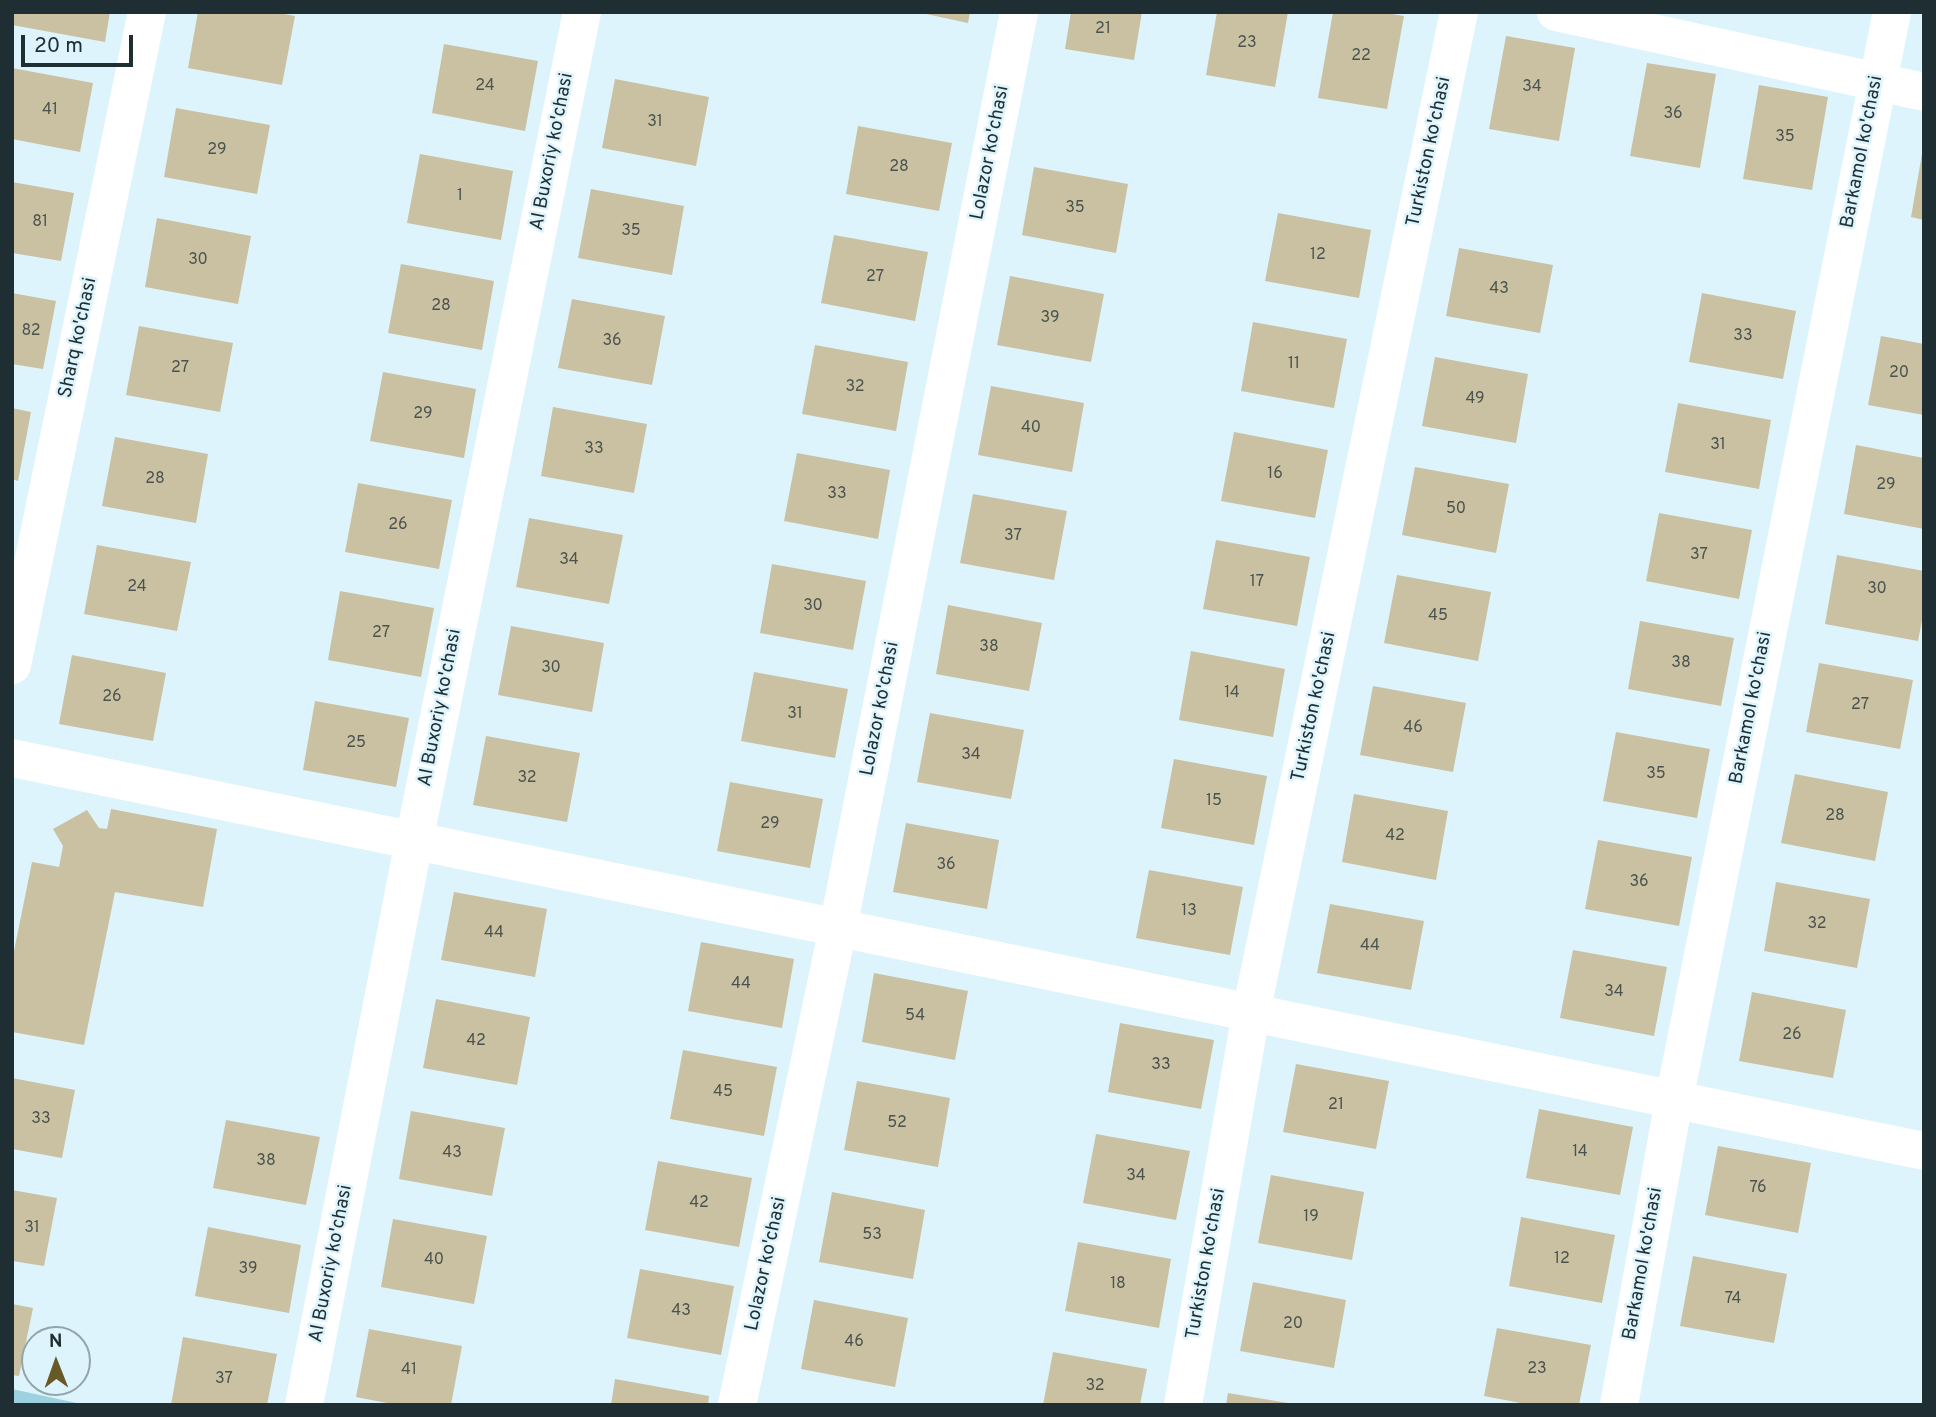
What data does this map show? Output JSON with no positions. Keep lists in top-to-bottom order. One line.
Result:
{"streets":{"street":["Al Buxoriy ko'chasi","Turkiston ko'chasi","Barkamol ko'chasi","Lolazor ko'chasi","Sharq ko'chasi"]},"house_numbers":["21","23","22","24","34","41","36","31","35","29","28","1","35","81","35","12","30","27","43","28","39","82","33","36","11","27","20","32","49","29","40","31","33","16","28","29","33","50","26","37","37","34","17","24","30","30","45","27","38","38","30","14","26","27","31","46","25","34","35","32","15","28","29","42","36","36","13","32","44","44","44","34","54","26","42","33","45","21","33","52","14","43","38","34","76","42","19","31","53","12","40","39","18","74","43","20","46","23","41","37","32"],"scale_bar":"20 m","north":"top"}
